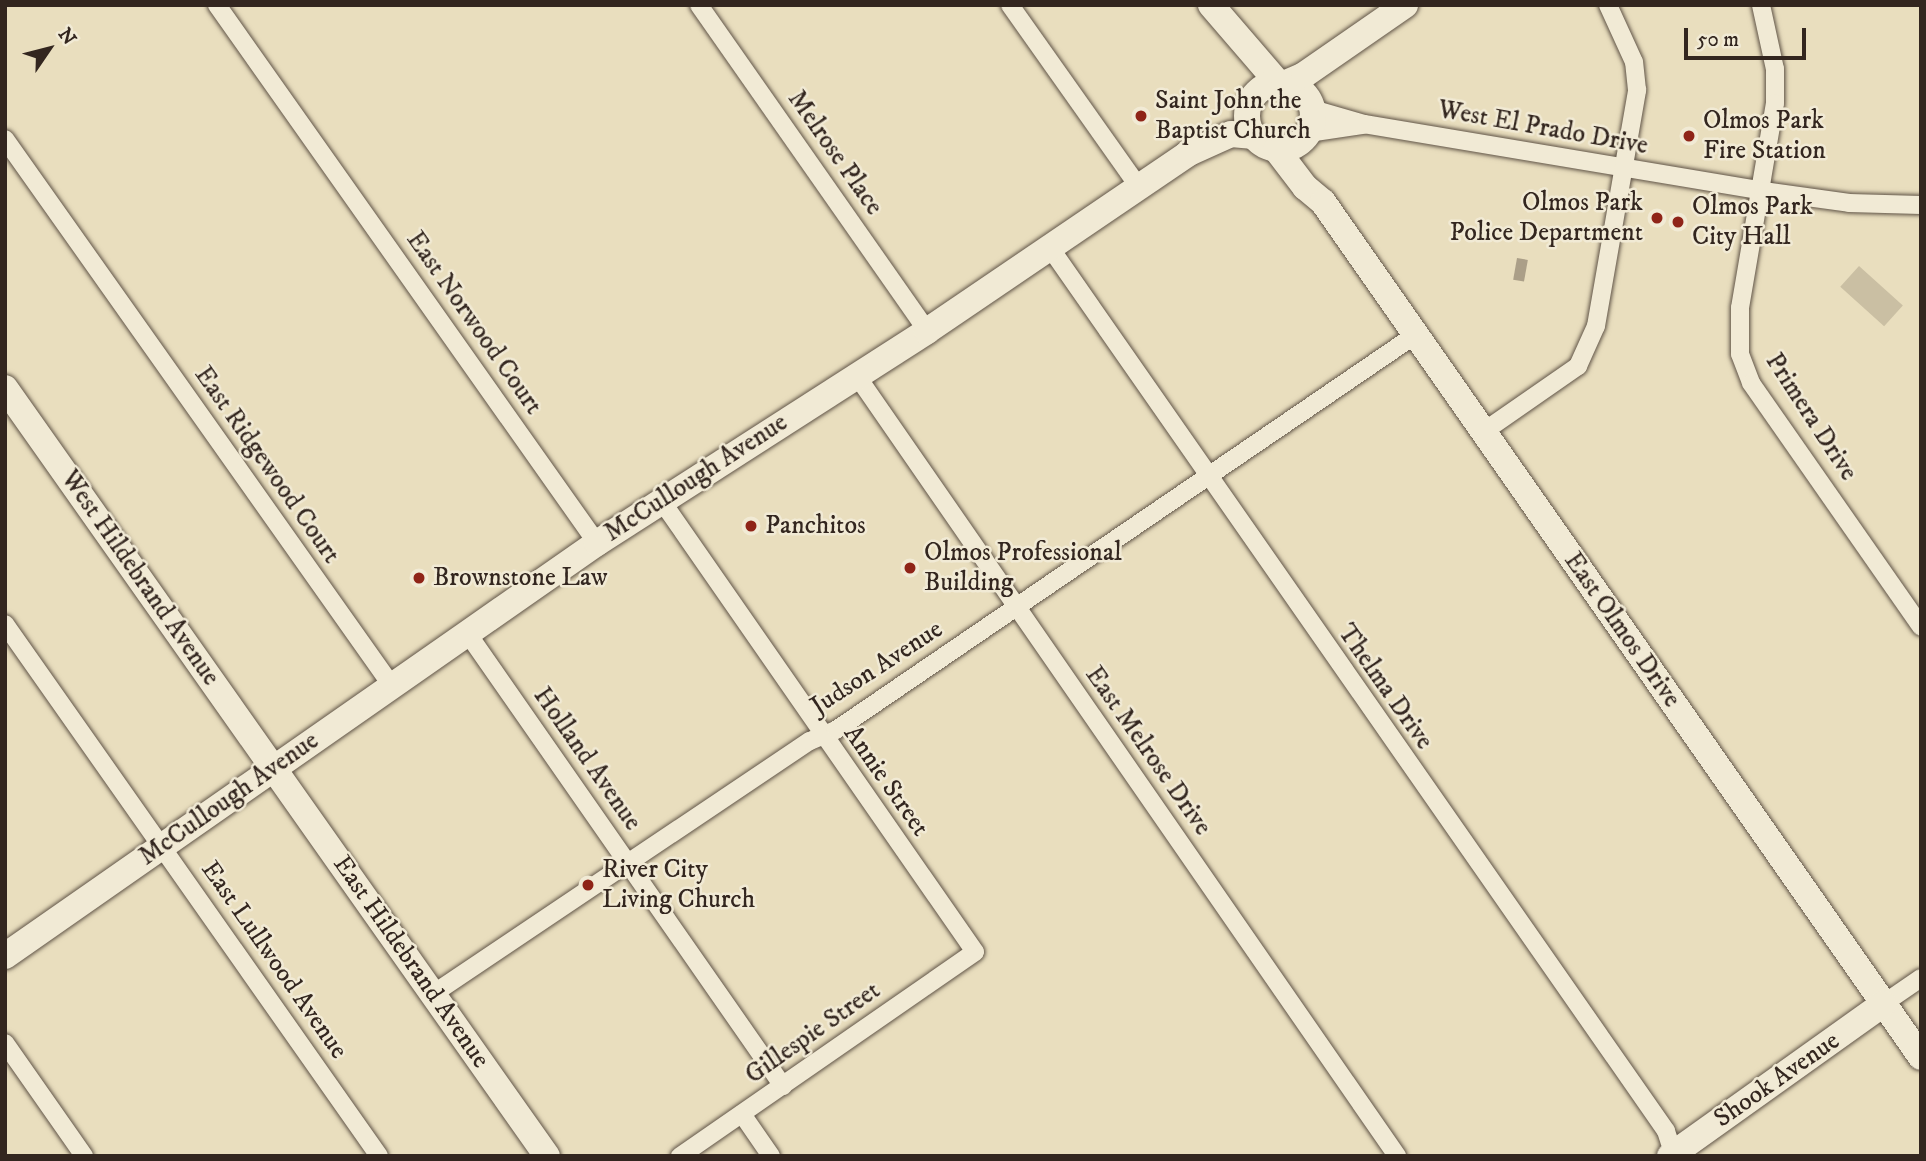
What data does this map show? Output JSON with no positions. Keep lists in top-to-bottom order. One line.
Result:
{"streets":{"main road":["McCullough Avenue","West Hildebrand Avenue","East Olmos Drive","East Hildebrand Avenue","Shook Avenue"],"street":["West El Prado Drive","Melrose Place","East Norwood Court","Primera Drive","East Ridgewood Court","Judson Avenue","Thelma Drive","East Melrose Drive","Holland Avenue","Annie Street","East Lullwood Avenue","Gillespie Street"]},"crossings":[["West El Prado Drive","Primera Drive"],["West El Prado Drive","McCullough Avenue"],["West El Prado Drive","East Olmos Drive"],["Melrose Place","McCullough Avenue"],["East Norwood Court","McCullough Avenue"],["East Ridgewood Court","McCullough Avenue"],["McCullough Avenue","West Hildebrand Avenue"],["McCullough Avenue","East Olmos Drive"],["McCullough Avenue","Thelma Drive"],["McCullough Avenue","East Melrose Drive"],["McCullough Avenue","Holland Avenue"],["McCullough Avenue","Annie Street"],["McCullough Avenue","East Lullwood Avenue"],["McCullough Avenue","East Hildebrand Avenue"],["West Hildebrand Avenue","East Hildebrand Avenue"],["East Olmos Drive","Judson Avenue"],["East Olmos Drive","Shook Avenue"],["Judson Avenue","Thelma Drive"],["Judson Avenue","East Melrose Drive"],["Judson Avenue","Holland Avenue"],["Judson Avenue","Annie Street"],["Judson Avenue","East Hildebrand Avenue"],["Thelma Drive","Shook Avenue"],["Holland Avenue","Gillespie Street"],["Annie Street","Gillespie Street"]],"places":["Saint John the Baptist Church","Olmos Park Fire Station","Olmos Park Police Department","Olmos Park City Hall","Panchitos","Olmos Professional Building","Brownstone Law","River City Living Church"],"scale_bar":"50 m","north":"top right"}
